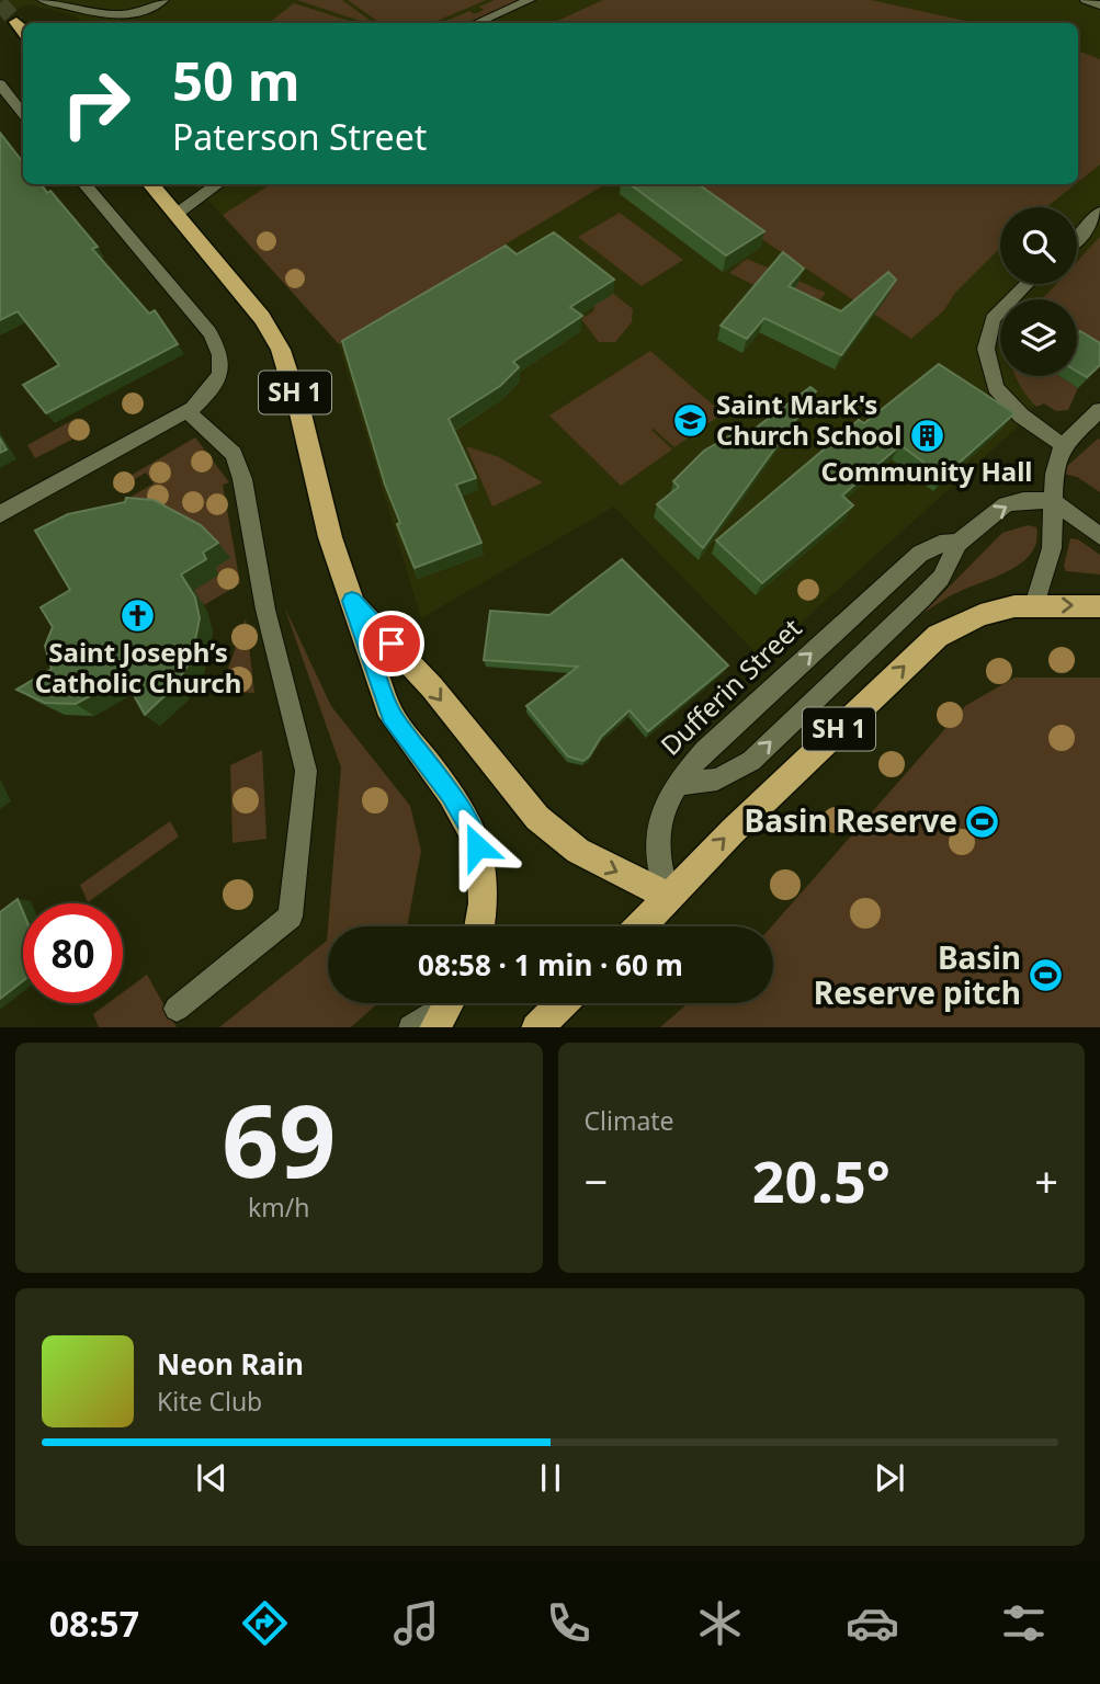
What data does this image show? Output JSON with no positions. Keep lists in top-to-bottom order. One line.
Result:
{"streets":{"highway":["SH 1"],"street":["Dufferin Street"]},"crossings":[["SH 1","Dufferin Street"]],"places":{"school or university":["Saint Mark's Church School"],"building":["Community Hall"],"church":["Saint Joseph’s Catholic Church"],"sports":["Basin Reserve","Basin Reserve pitch"]},"page":{"turn":["50 m","Paterson Street"],"limit":"80","trip":"08:58 · 1 min · 60 m","tile":[["69","km/h"],"Climate"],"heat":["−","20.5°","+"],"song":["Neon Rain","Kite Club"],"tabs":"08:57"}}
